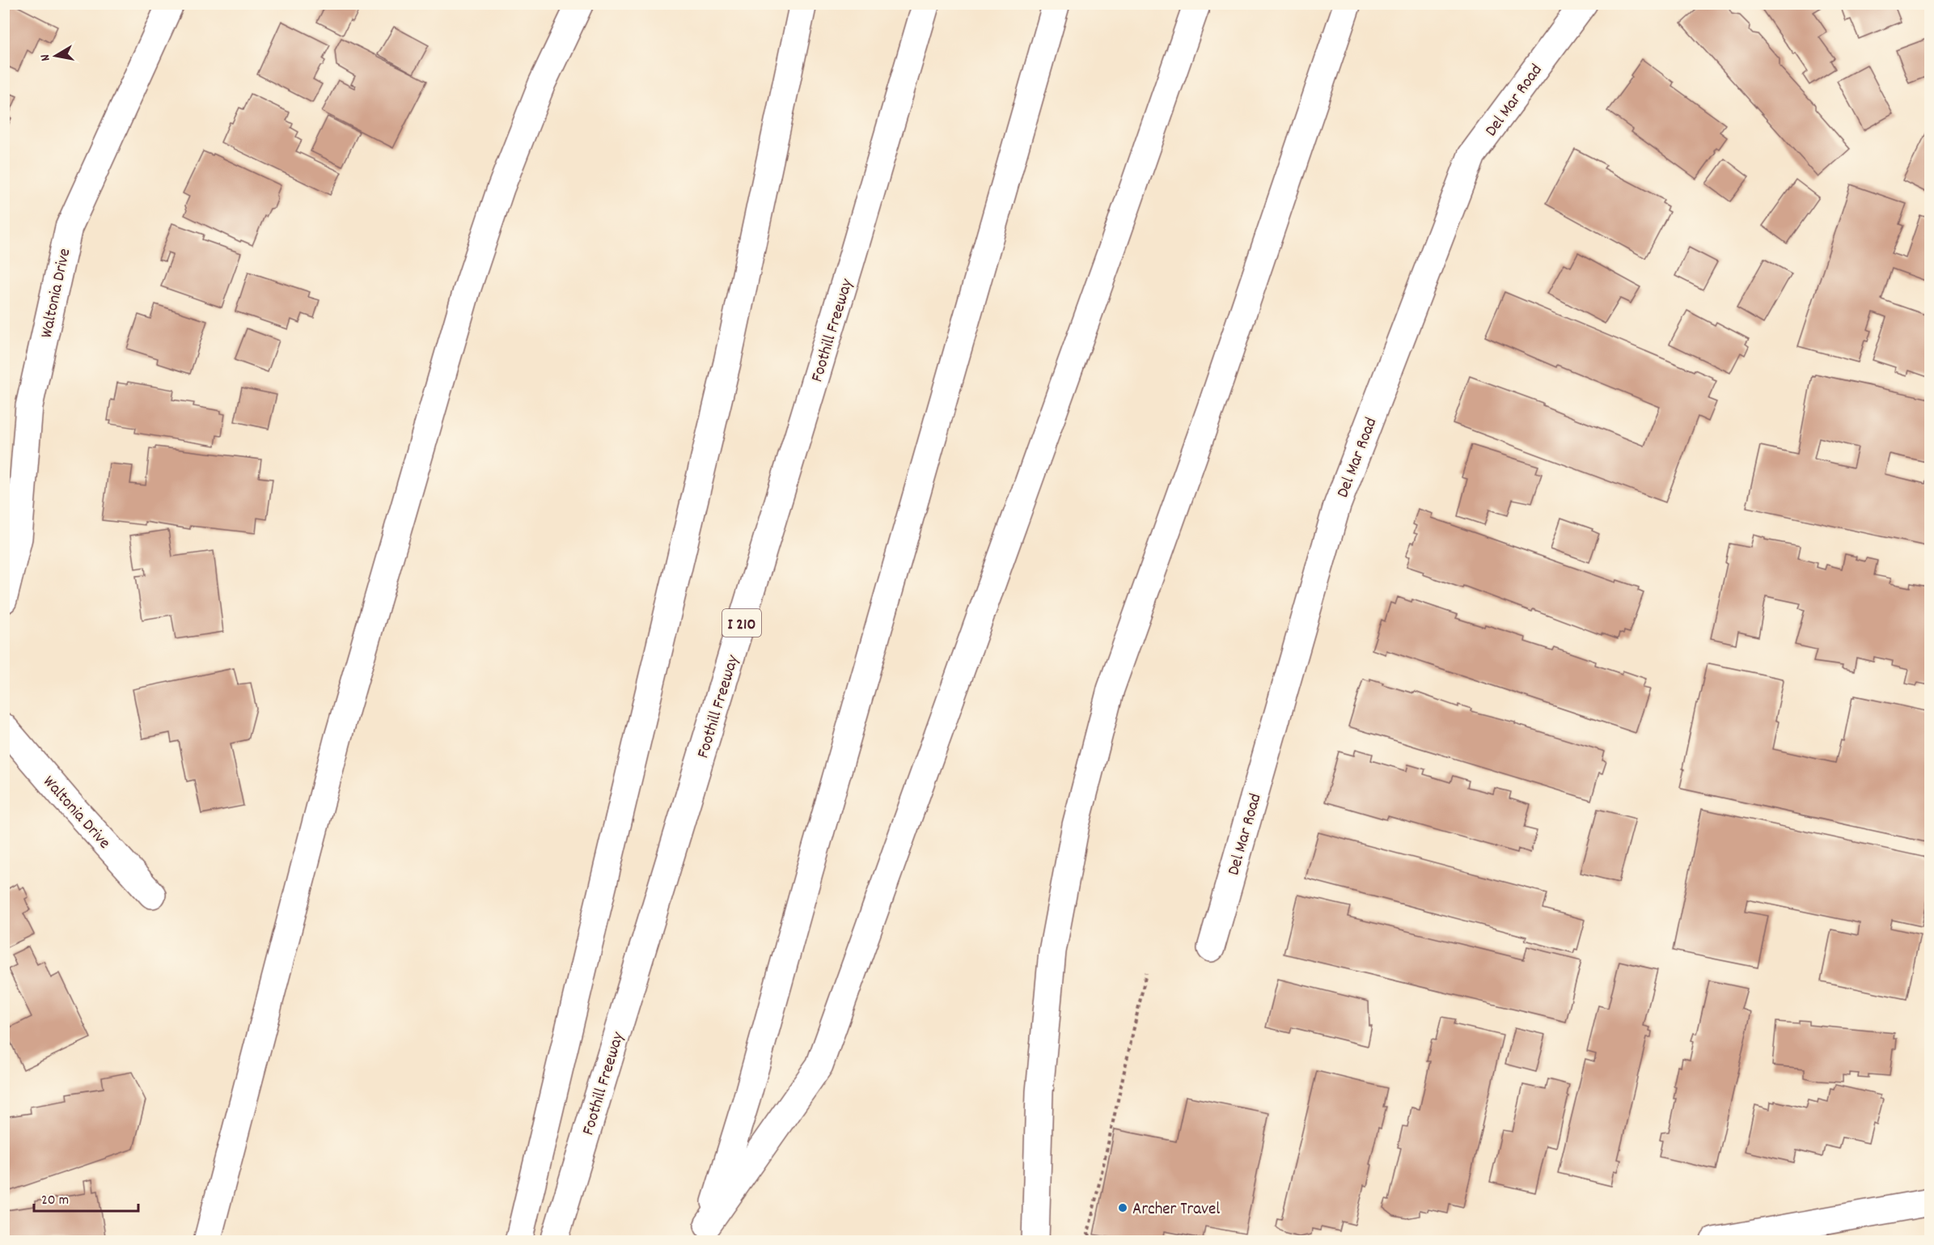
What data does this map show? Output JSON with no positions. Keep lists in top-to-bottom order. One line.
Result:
{"streets":{"main road":["Del Mar Road","Waltonia Drive","Foothill Freeway","I 210"]},"places":["Archer Travel"],"scale_bar":"20 m","north":"left"}
